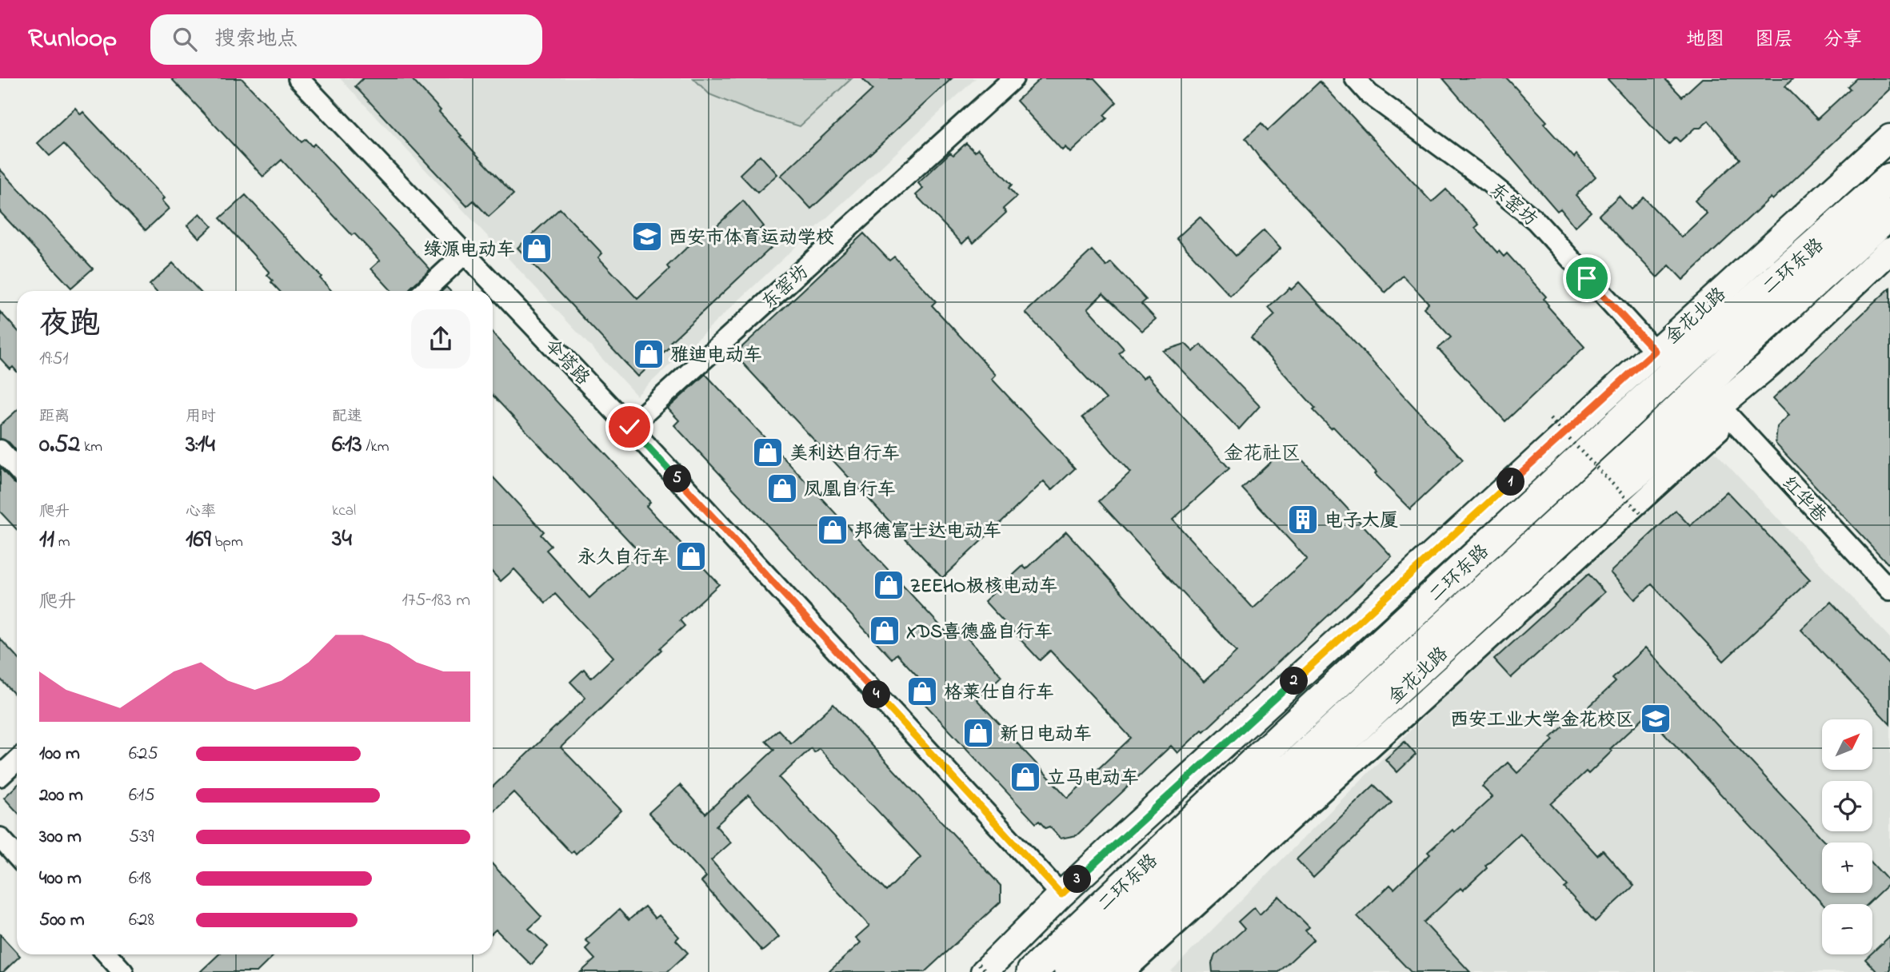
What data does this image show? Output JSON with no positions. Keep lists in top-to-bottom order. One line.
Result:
{"streets":{"highway":["二环东路"],"main road":["金花北路"],"street":["东窑坊","伞塔路","红华巷"]},"crossings":[["东窑坊","金花北路"],["东窑坊","伞塔路"],["金花北路","伞塔路"],["金花北路","红华巷"]],"districts":["金花社区"],"places":{"school or university":["西安市体育运动学校","西安工业大学金花校区"],"shop":["绿源电动车","雅迪电动车","美利达自行车","凤凰自行车","邦德富士达电动车","永久自行车","ZEEHO极核电动车","XDS喜德盛自行车","格莱仕自行车","新日电动车","立马电动车"],"building":["电子大厦"]},"north":"top right","page":{"header":"Runloop","search":"搜索地点","nav":["地图","图层","分享"],"heading":["夜跑","19:51"],"stats":[["距离","0.52 km"],["用时","3:14"],["配速","6:13 /km"],["爬升","11 m"],["心率","169 bpm"],["kcal","34"]],"pins":["5","1","2","4","3"],"chart":["爬升","175–183 m"],"map_buttons":["+","−"],"list":[{"name":"100 m","note":"6:25"},{"name":"200 m","note":"6:15"},{"name":"300 m","note":"5:39"},{"name":"400 m","note":"6:18"},{"name":"500 m","note":"6:28"}]}}
